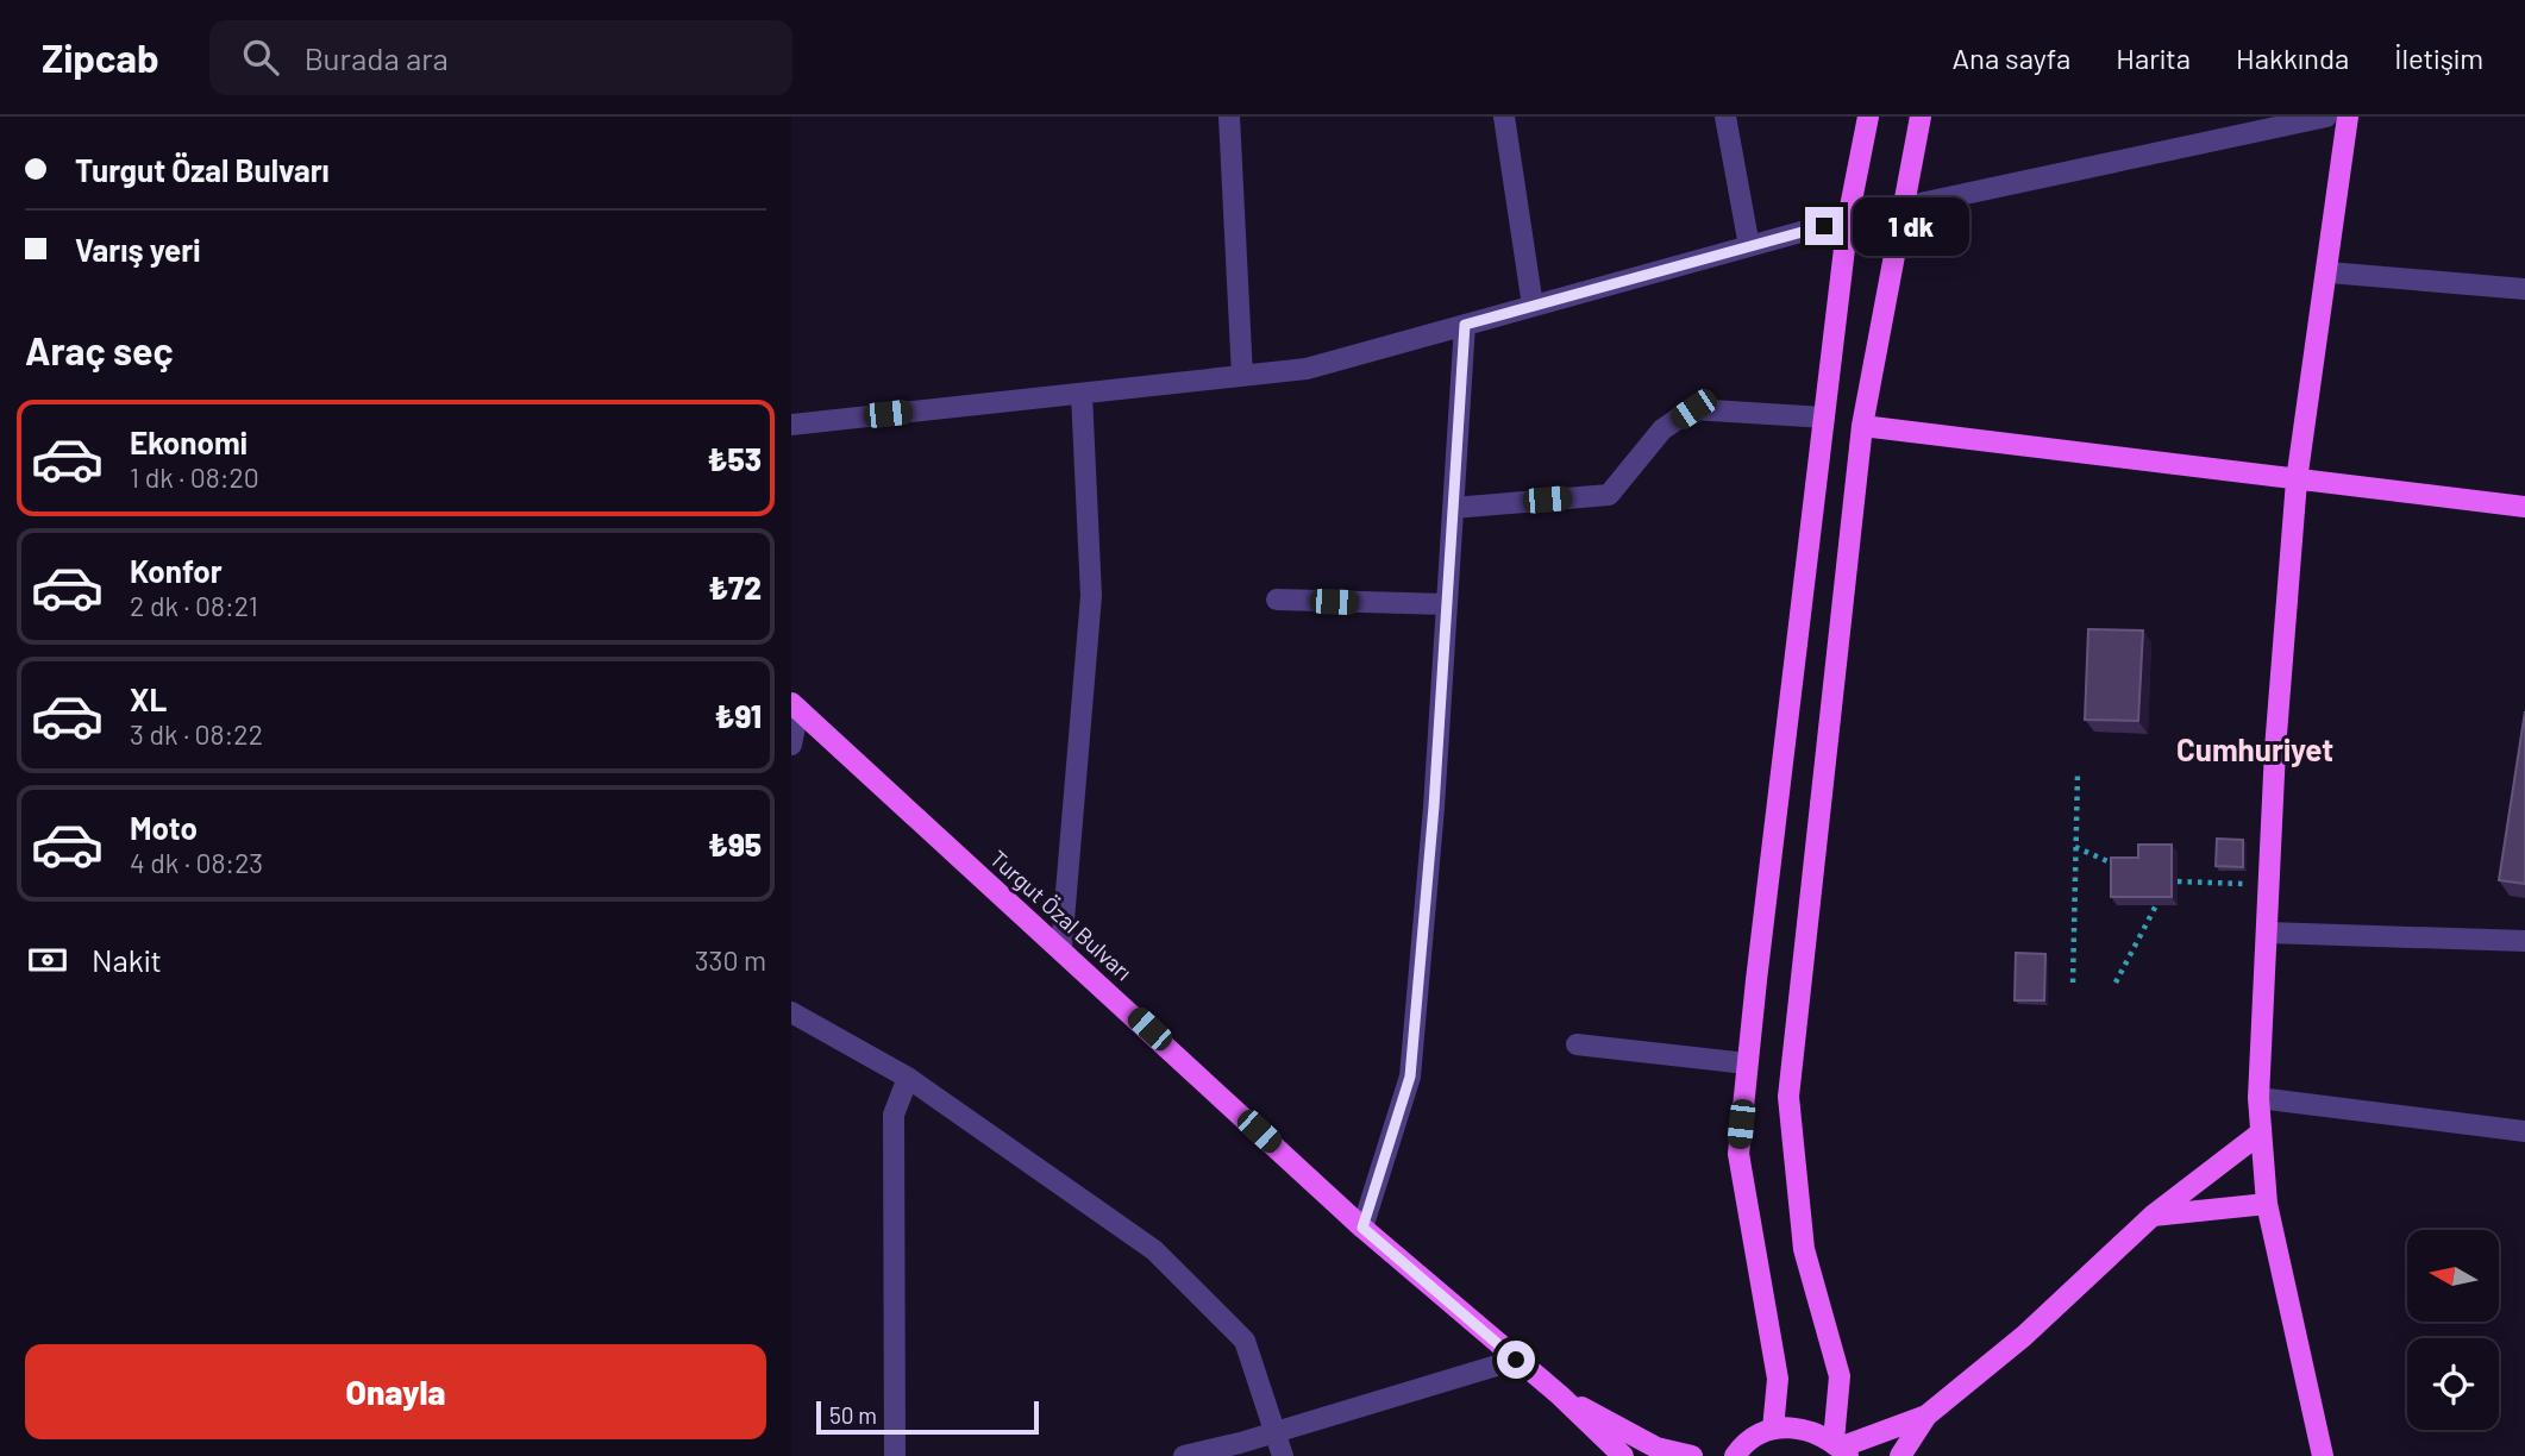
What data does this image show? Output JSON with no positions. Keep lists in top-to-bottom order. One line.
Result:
{"streets":{"main road":["Turgut Özal Bulvarı"]},"districts":["Cumhuriyet"],"scale_bar":"50 m","north":"left","page":{"header":"Zipcab","search":"Burada ara","nav":["Ana sayfa","Harita","Hakkında","İletişim"],"banner":["Turgut Özal Bulvarı","Varış yeri"],"bubble":"1 dk","heading":"Araç seç","list":[{"name":"Ekonomi","note":"1 dk · 08:20","value":"₺53"},{"name":"Konfor","note":"2 dk · 08:21","value":"₺72"},{"name":"XL","note":"3 dk · 08:22","value":"₺91"},{"name":"Moto","note":"4 dk · 08:23","value":"₺95"}],"pay":["Nakit","330 m"],"buttons":"Onayla","scale":"50 m"}}
